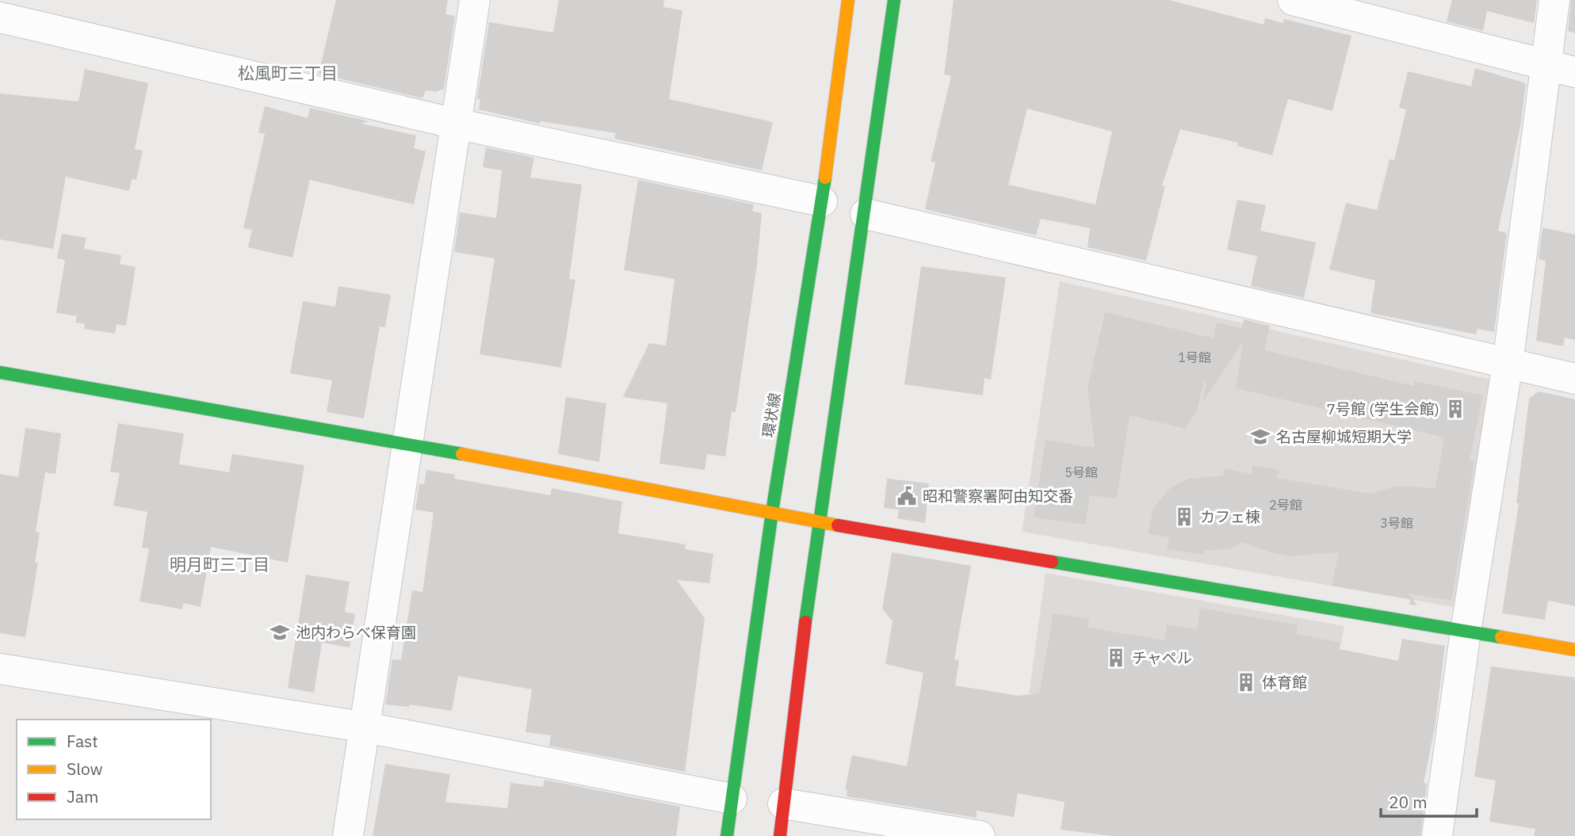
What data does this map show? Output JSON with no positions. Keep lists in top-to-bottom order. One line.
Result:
{"streets":{"main road":["環状線"]},"districts":["松風町三丁目","明月町三丁目"],"places":{"building":["7号館 (学生会館)","カフェ棟","チャペル","体育館"],"school or university":["名古屋柳城短期大学","池内わらべ保育園"],"public building":["昭和警察署阿由知交番"]},"house_numbers":["1号館","5号館","2号館","3号館"],"legend":["Fast","Slow","Jam"],"scale_bar":"20 m"}
